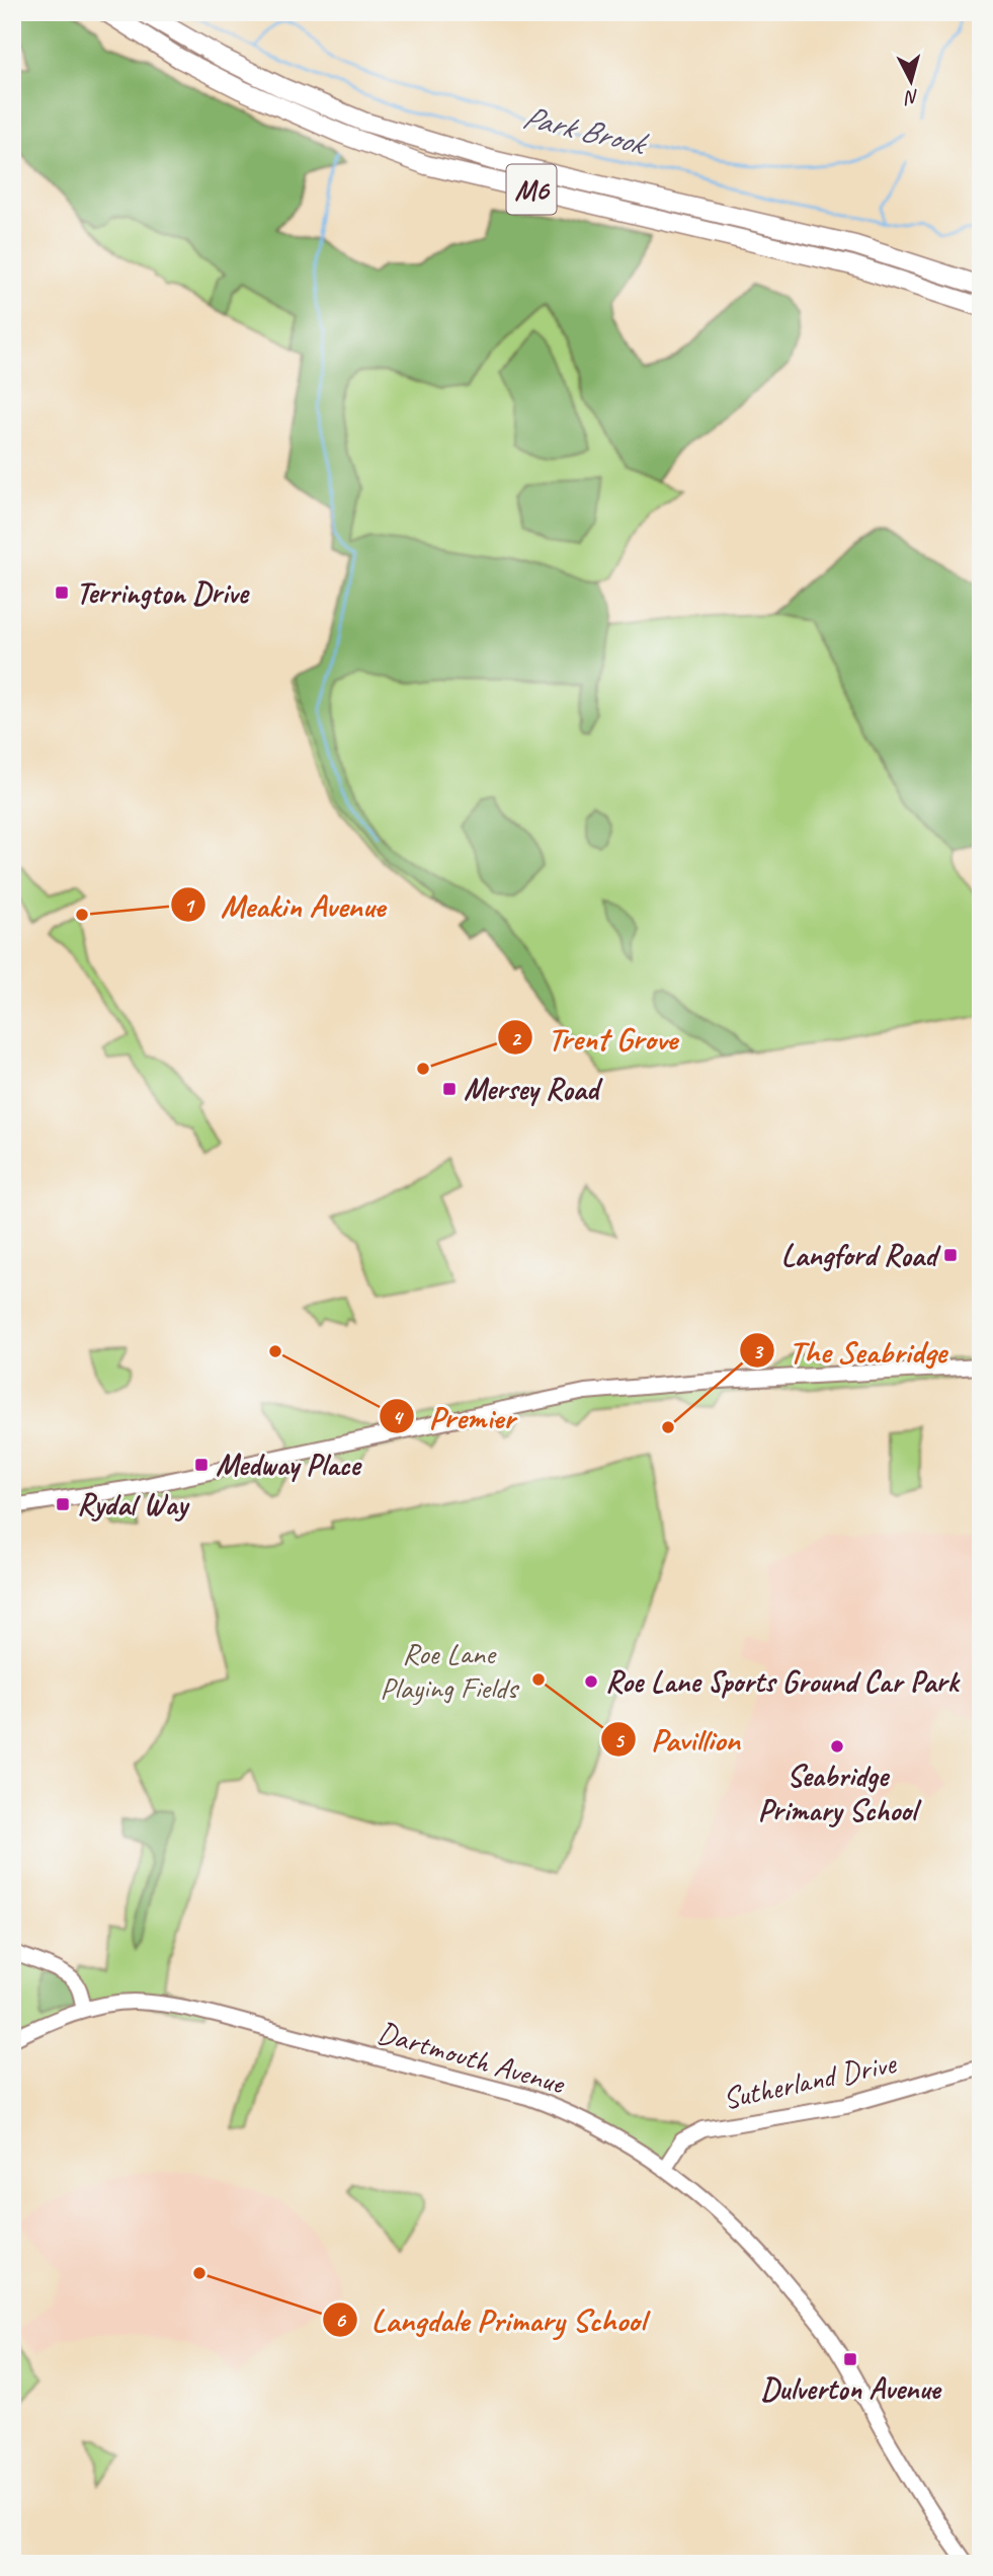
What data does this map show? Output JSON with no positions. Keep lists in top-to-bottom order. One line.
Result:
{"streets":{"highway":["M6"],"street":["Dartmouth Avenue","Sutherland Drive"]},"crossings":[["Dartmouth Avenue","Sutherland Drive"]],"water":["Park Brook"],"parks":["Roe Lane Playing Fields"],"places":{"transit":["Terrington Drive","Mersey Road","Langford Road","Medway Place","Rydal Way","Dulverton Avenue"],"other":["Meakin Avenue","Trent Grove","Premier","The Seabridge","Pavillion","Roe Lane Sports Ground Car Park","Seabridge Primary School","Langdale Primary School"]},"north":"bottom"}
